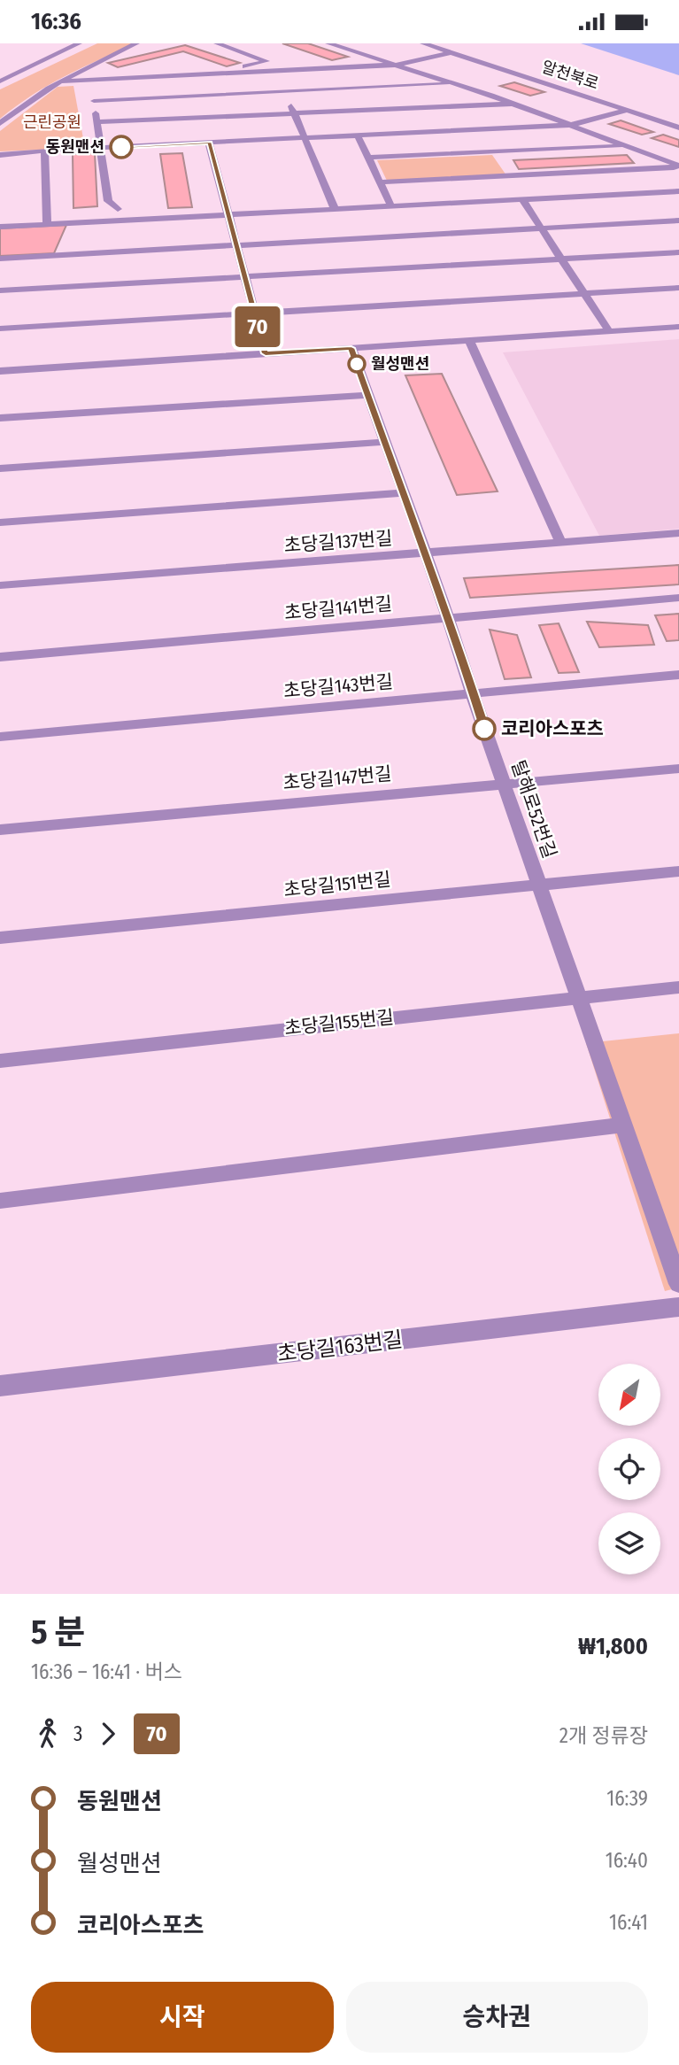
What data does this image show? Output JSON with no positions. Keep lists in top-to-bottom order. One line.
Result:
{"streets":{"street":["알천북로","초당길137번길","초당길141번길","초당길143번길","초당길147번길","탈해로52번길","초당길151번길","초당길155번길","초당길163번길"]},"crossings":[["초당길137번길","탈해로52번길"],["초당길141번길","탈해로52번길"],["초당길143번길","탈해로52번길"],["초당길147번길","탈해로52번길"],["탈해로52번길","초당길151번길"],["탈해로52번길","초당길155번길"]],"parks":["근린공원"],"places":["동원맨션","월성맨션","코리아스포츠"],"lines":["bus line 70"],"north":"bottom left","page":{"status":"16:36","on_map":"70","heading":["5 분","16:36 – 16:41 · 버스","₩1,800"],"legs":["3","70","2개 정류장"],"list":[{"name":"동원맨션","value":"16:39"},{"name":"월성맨션","value":"16:40"},{"name":"코리아스포츠","value":"16:41"}],"buttons":["시작","승차권"]}}
